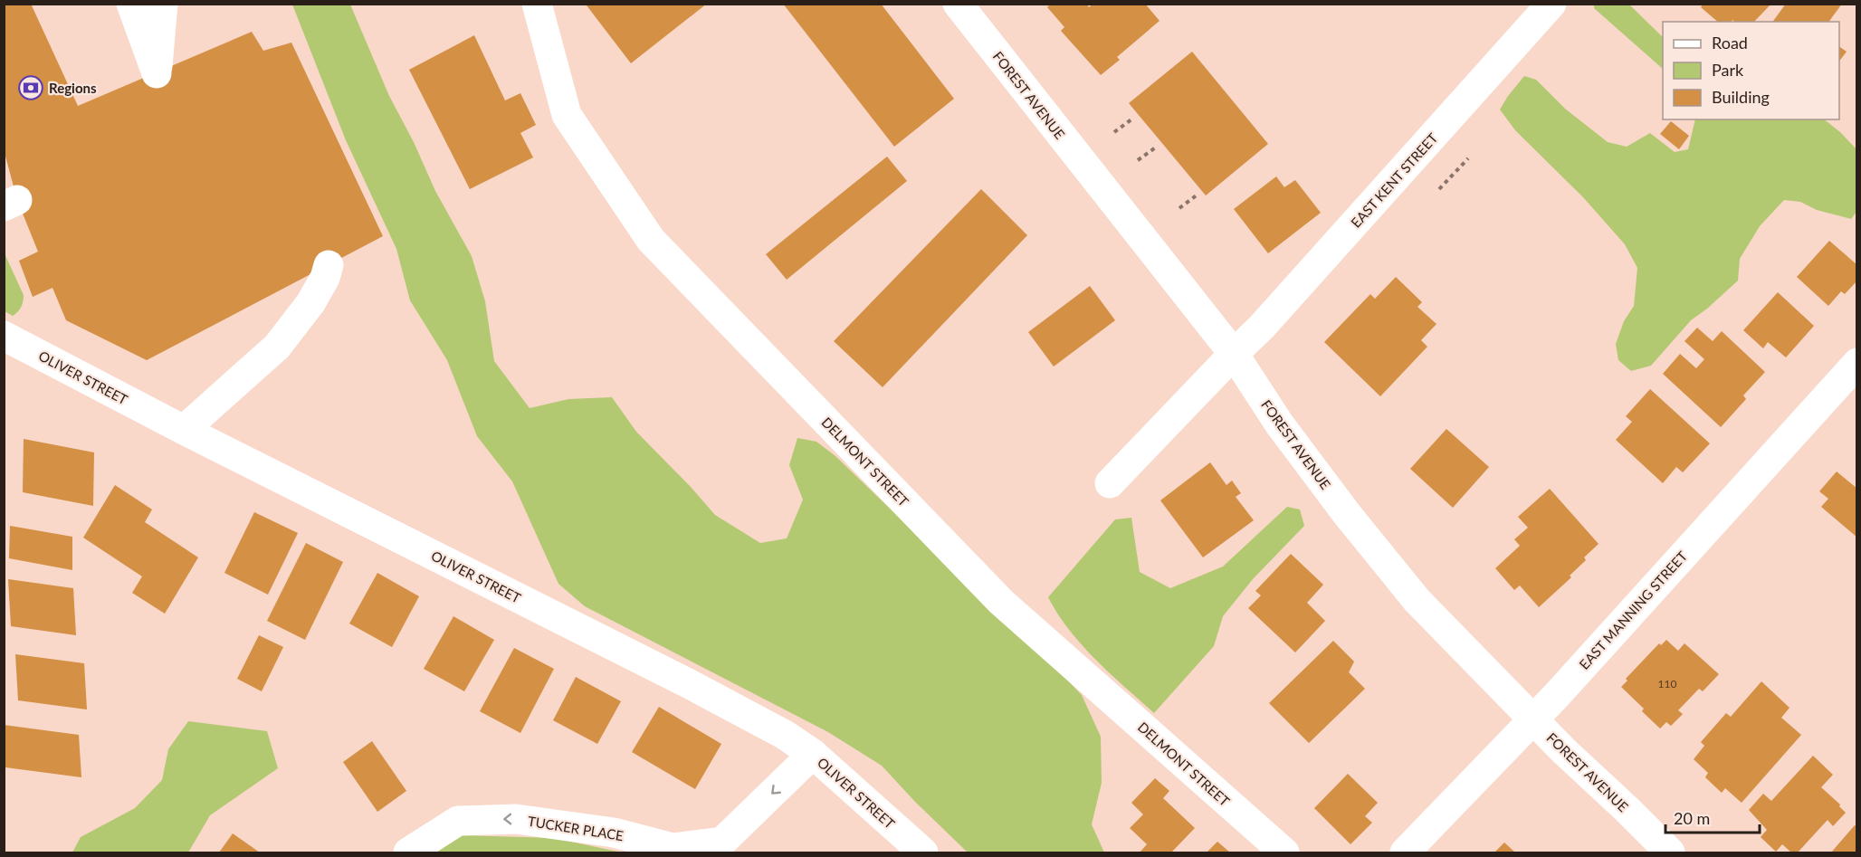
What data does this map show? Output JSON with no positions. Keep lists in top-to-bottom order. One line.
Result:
{"streets":{"street":["FOREST AVENUE","EAST KENT STREET","OLIVER STREET","DELMONT STREET","EAST MANNING STREET","TUCKER PLACE"]},"crossings":[["FOREST AVENUE","EAST KENT STREET"],["FOREST AVENUE","EAST MANNING STREET"],["OLIVER STREET","TUCKER PLACE"]],"one_way":["TUCKER PLACE"],"places":{"bank":["Regions"]},"house_numbers":["110"],"legend":["Road","Park","Building"],"scale_bar":"20 m"}
